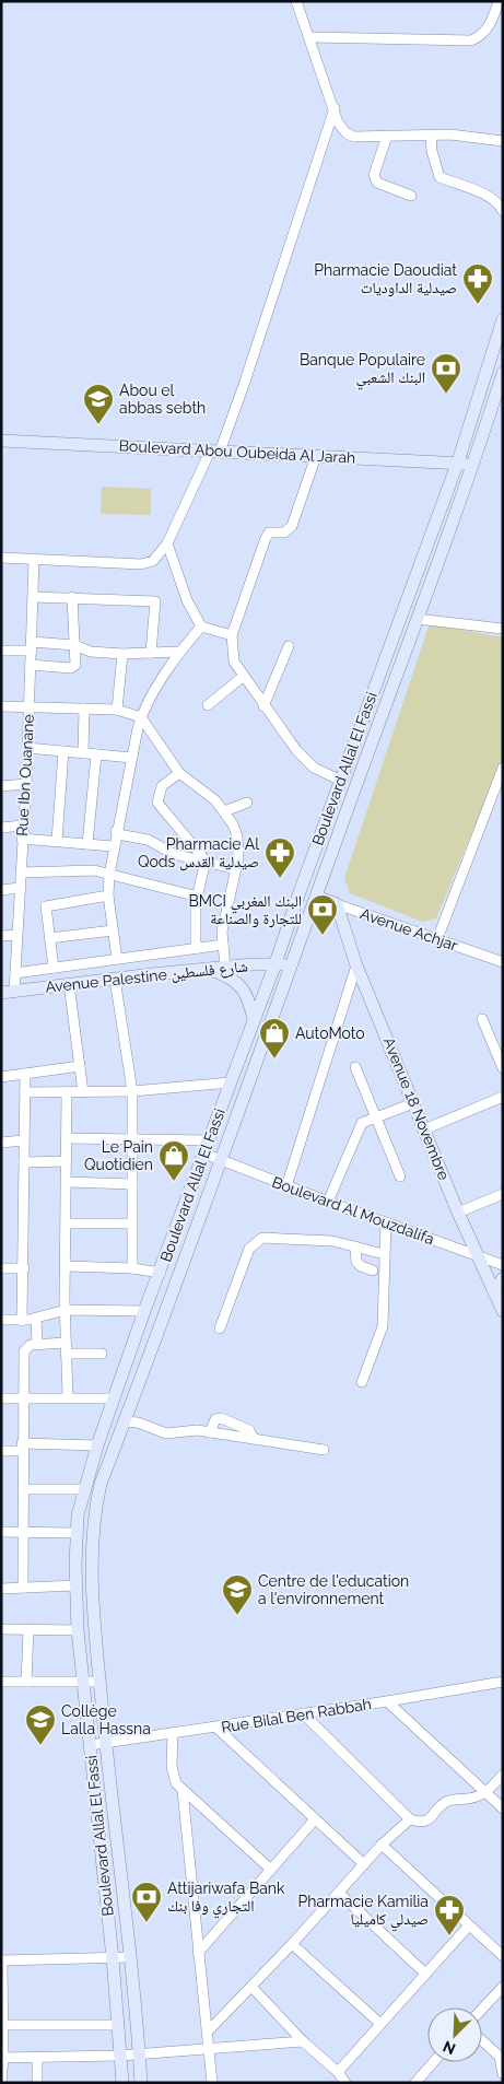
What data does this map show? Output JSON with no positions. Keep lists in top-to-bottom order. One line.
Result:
{"streets":{"main road":["Boulevard Abou Oubeida Al Jarah","Boulevard Allal El Fassi","Avenue Achjar","Avenue Palestine شارع فلسطين","Avenue 18 Novembre"],"street":["Rue Ibn Ouanane","Boulevard Al Mouzdalifa","Rue Bilal Ben Rabbah"]},"crossings":[["Boulevard Abou Oubeida Al Jarah","Boulevard Allal El Fassi"],["Boulevard Allal El Fassi","Avenue Achjar"],["Boulevard Allal El Fassi","Avenue Palestine شارع فلسطين"],["Boulevard Allal El Fassi","Boulevard Al Mouzdalifa"],["Boulevard Allal El Fassi","Rue Bilal Ben Rabbah"],["Rue Ibn Ouanane","Avenue Palestine شارع فلسطين"],["Avenue Achjar","Avenue 18 Novembre"],["Avenue 18 Novembre","Boulevard Al Mouzdalifa"]],"places":{"pharmacy":["Pharmacie Daoudiat صيدلية الداوديات","Pharmacie Al Qods صيدلية القدس","Pharmacie Kamilia صيدلي كاميليا"],"bank":["Banque Populaire البنك الشعبي","BMCI البنك المغربي للتجارة والصناعة","Attijariwafa Bank التجاري وفا بنك"],"school or university":["Abou el abbas sebth","Centre de l'education a l'environnement","Collège Lalla Hassna"],"shop":["AutoMoto","Le Pain Quotidien"]},"north":"bottom left"}
